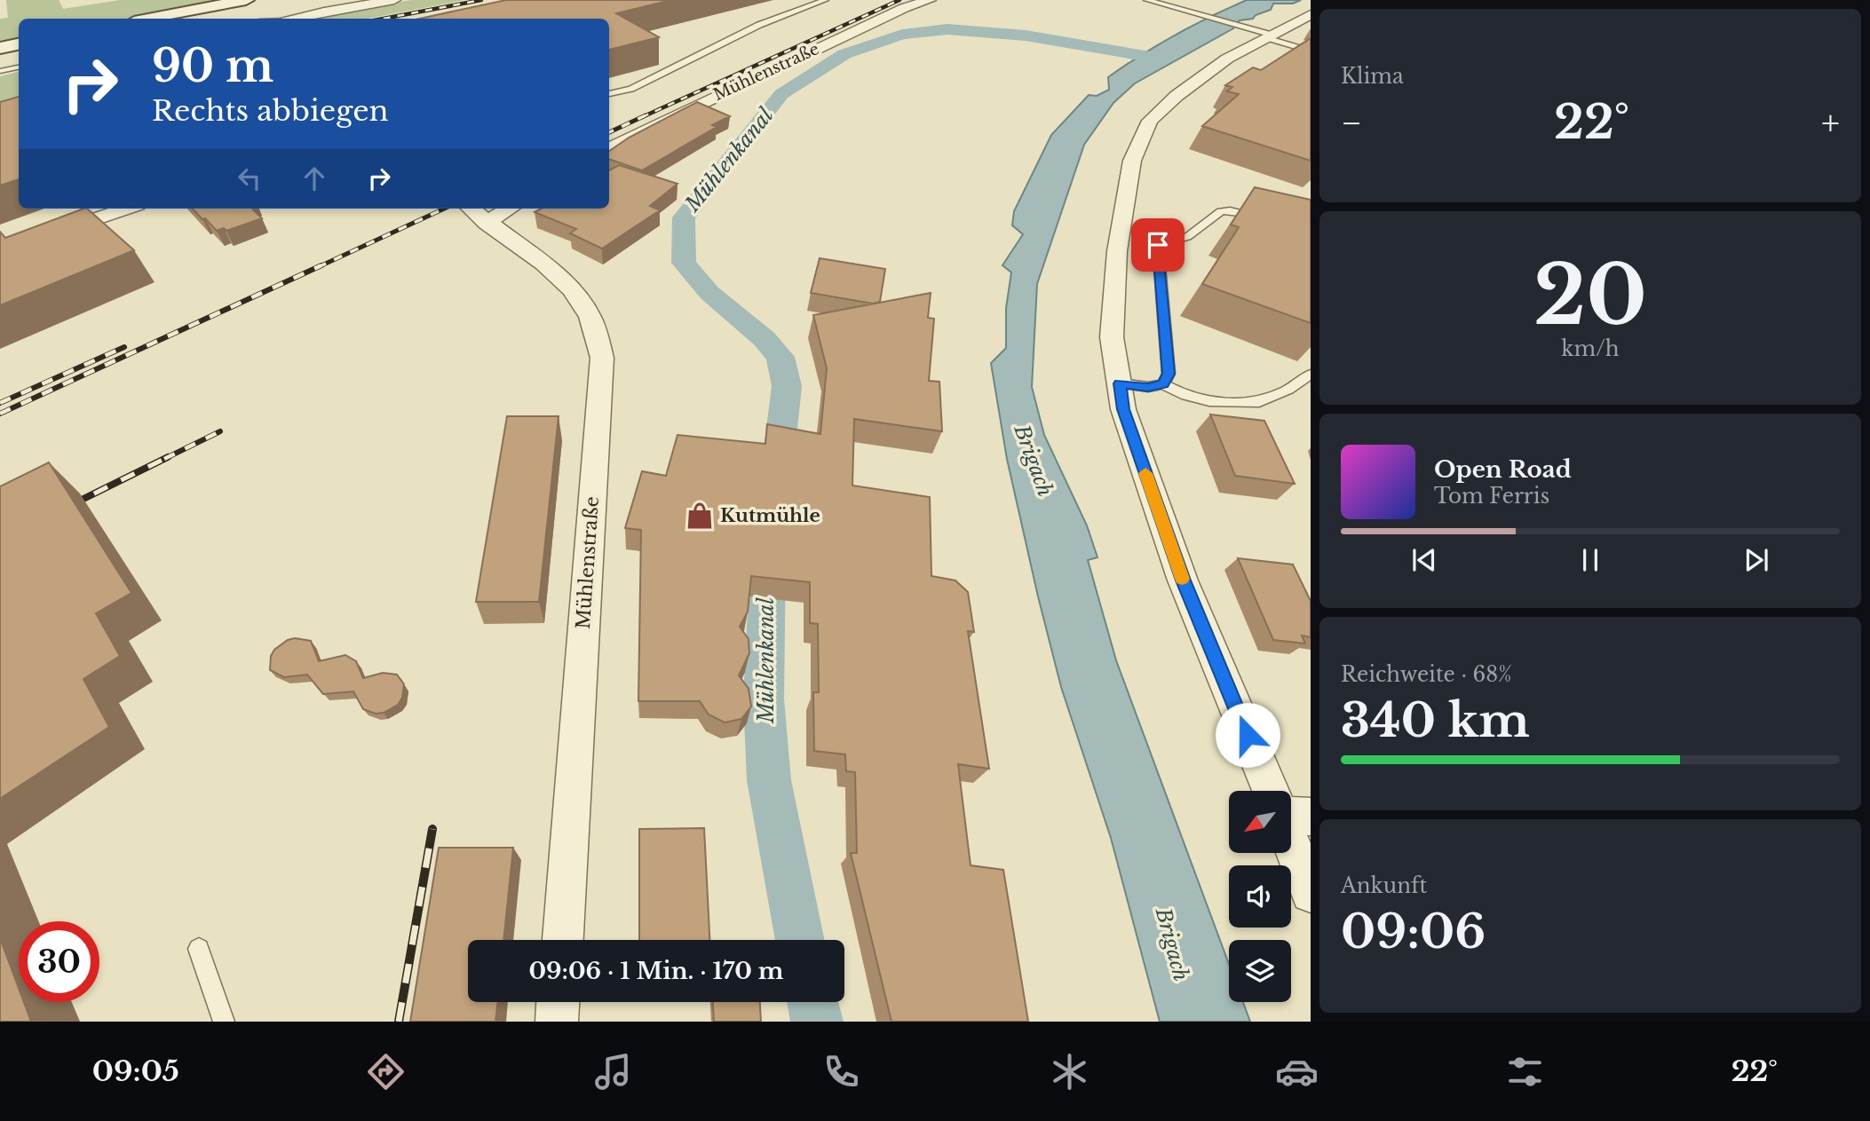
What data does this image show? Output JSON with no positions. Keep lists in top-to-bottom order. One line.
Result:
{"streets":{"street":["Mühlenstraße"]},"water":["Mühlenkanal","Brigach"],"places":{"shop":["Kutmühle"]},"north":"bottom left","page":{"tile":["Klima",["20","km/h"],["Reichweite · 68%","340 km"],["Ankunft","09:06"]],"turn":["90 m","Rechts abbiegen"],"heat":["−","22°","+"],"song":["Open Road","Tom Ferris"],"limit":"30","trip":"09:06 · 1 Min. · 170 m","tabs":["09:05","22°"]}}
